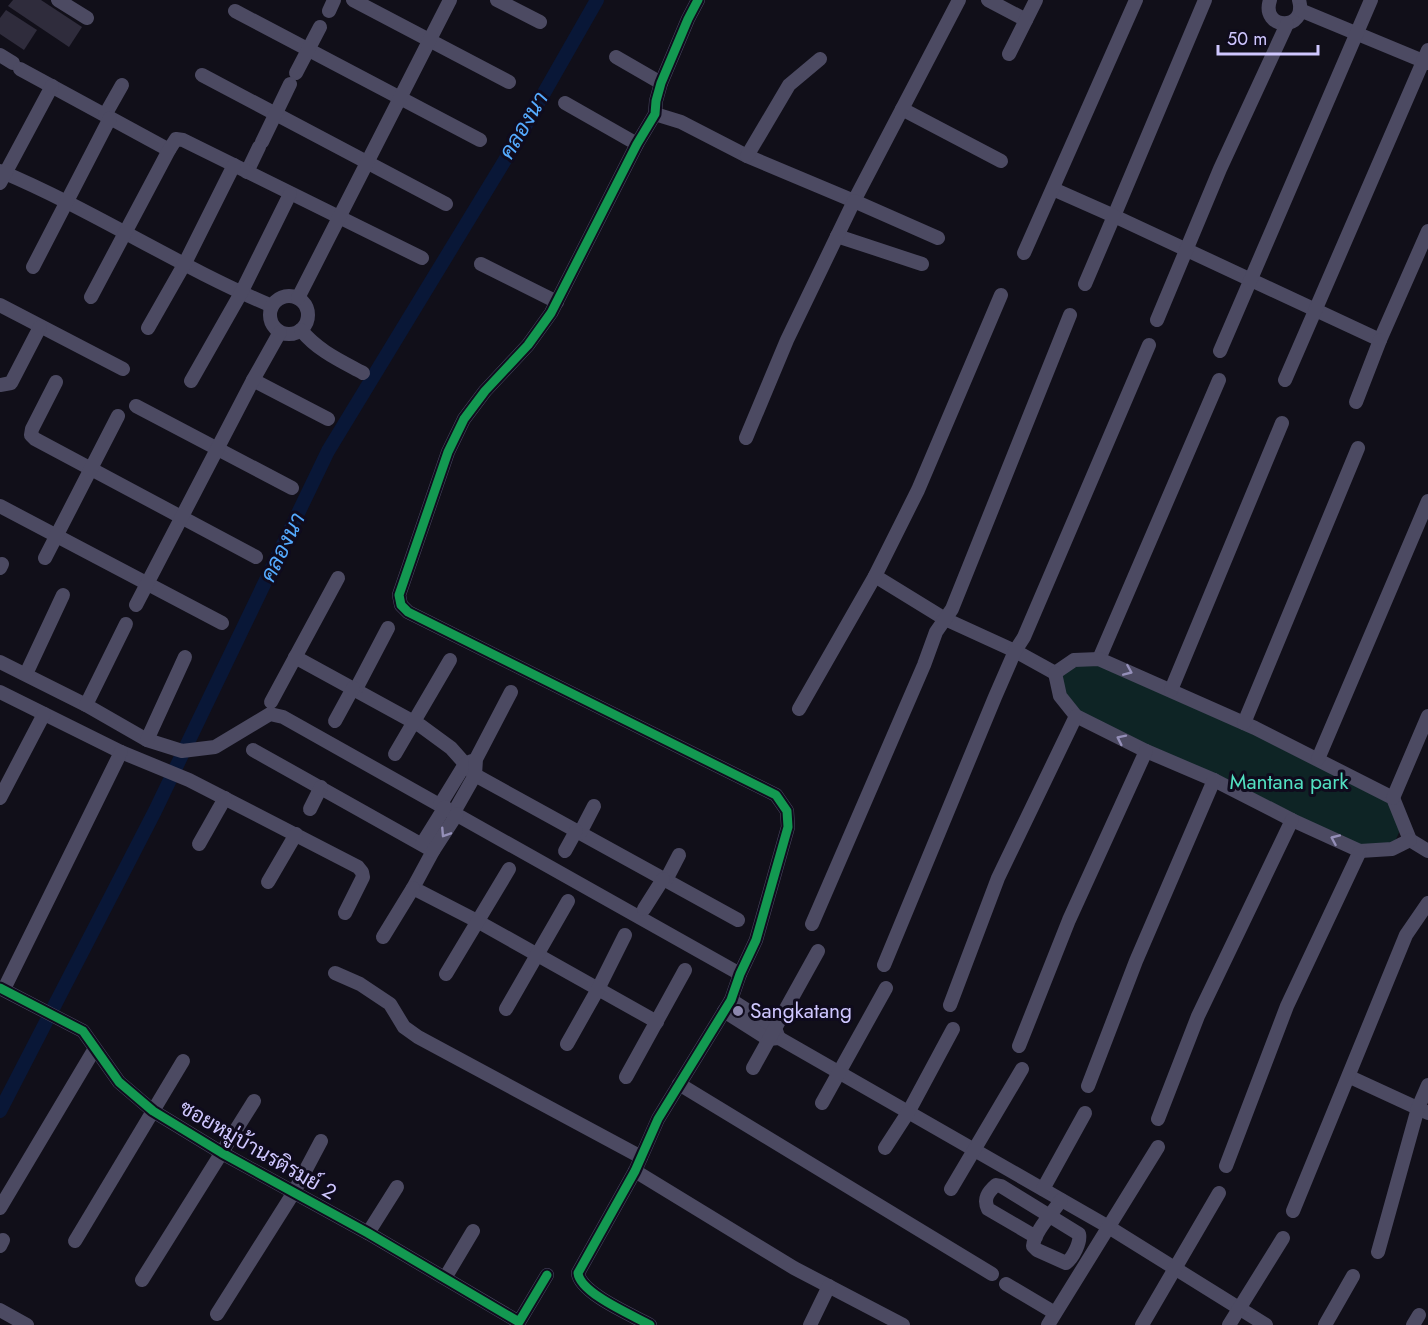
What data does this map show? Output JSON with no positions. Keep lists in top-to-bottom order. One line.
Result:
{"streets":{"street":["ซอยหมู่บ้านรติรมย์ 2"]},"water":["คลองนา"],"parks":["Mantana park"],"places":["Sangkatang"],"scale_bar":"50 m"}
